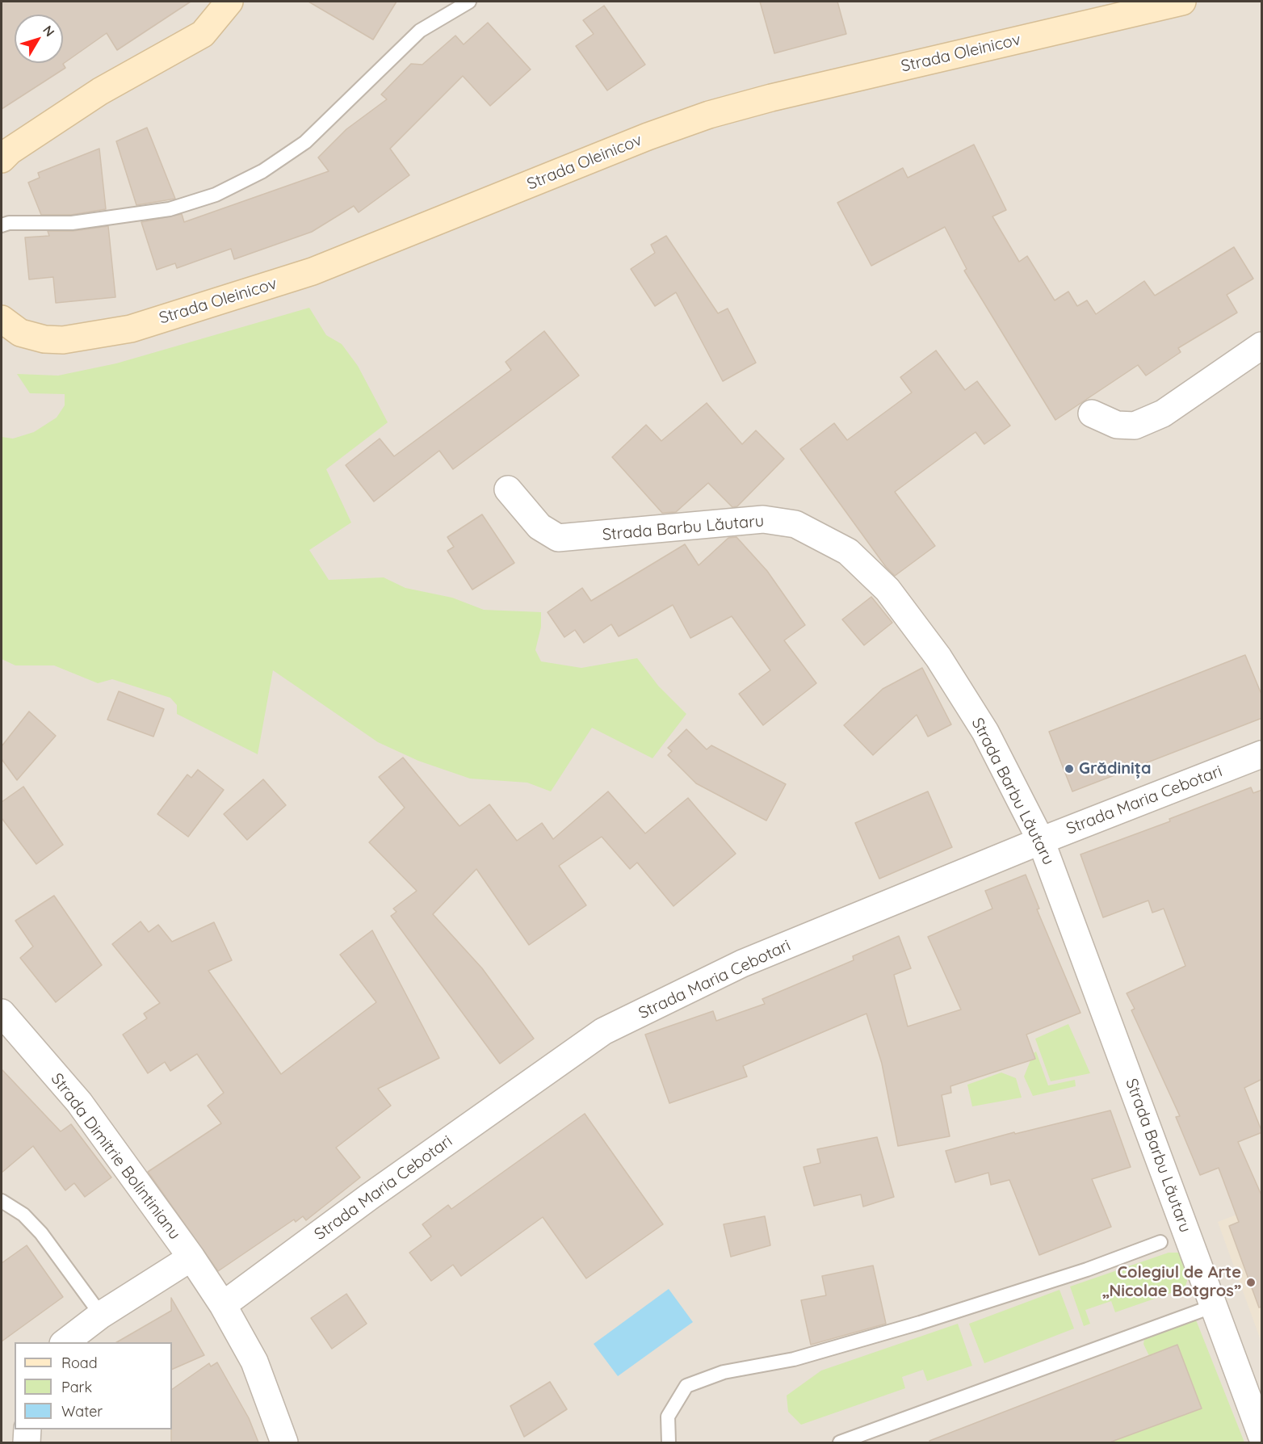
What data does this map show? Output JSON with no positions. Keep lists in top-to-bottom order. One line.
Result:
{"streets":{"main road":["Strada Oleinicov"],"street":["Strada Barbu Lăutaru","Strada Maria Cebotari","Strada Dimitrie Bolintinianu"]},"crossings":[["Strada Barbu Lăutaru","Strada Maria Cebotari"],["Strada Maria Cebotari","Strada Dimitrie Bolintinianu"]],"places":["Grădinița","Colegiul de Arte „Nicolae Botgros”"],"legend":["Road","Park","Water"],"north":"top right"}
